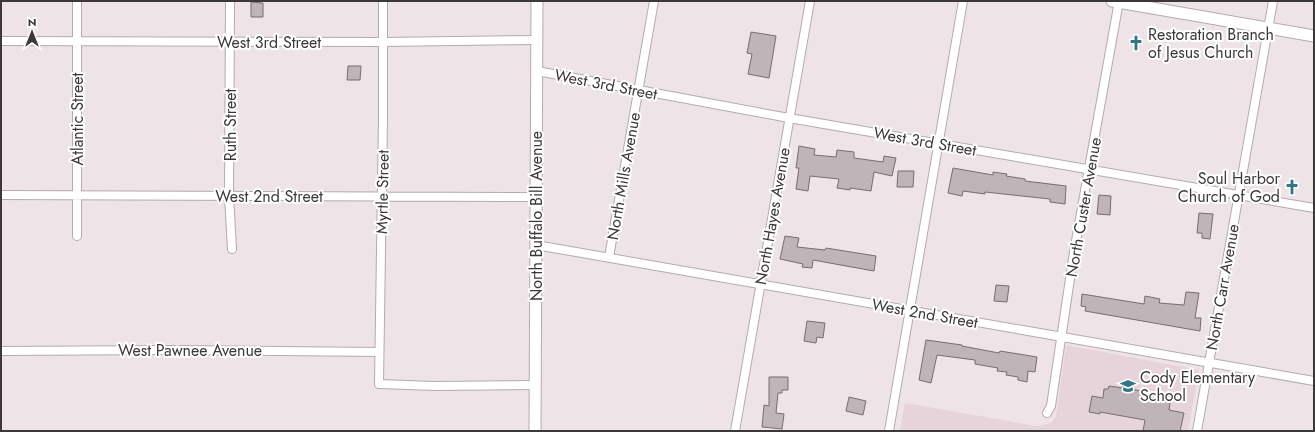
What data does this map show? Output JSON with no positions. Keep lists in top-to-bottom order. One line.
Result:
{"streets":{"main road":["North Buffalo Bill Avenue"],"street":["West 3rd Street","Atlantic Street","Ruth Street","North Mills Avenue","Myrtle Street","West 2nd Street","North Custer Avenue","North Hayes Avenue","North Carr Avenue","West Pawnee Avenue"]},"crossings":[["West 3rd Street","Atlantic Street"],["West 3rd Street","Ruth Street"],["West 3rd Street","North Mills Avenue"],["West 3rd Street","Myrtle Street"],["West 3rd Street","North Custer Avenue"],["West 3rd Street","North Buffalo Bill Avenue"],["West 3rd Street","North Hayes Avenue"],["West 3rd Street","North Carr Avenue"],["Atlantic Street","West 2nd Street"],["Ruth Street","West 2nd Street"],["North Mills Avenue","West 2nd Street"],["Myrtle Street","West 2nd Street"],["Myrtle Street","North Buffalo Bill Avenue"],["Myrtle Street","West Pawnee Avenue"],["West 2nd Street","North Custer Avenue"],["West 2nd Street","North Buffalo Bill Avenue"],["West 2nd Street","North Hayes Avenue"],["West 2nd Street","North Carr Avenue"]],"places":{"church":["Restoration Branch of Jesus Church","Soul Harbor Church of God"],"school or university":["Cody Elementary School"]},"north":"top"}
